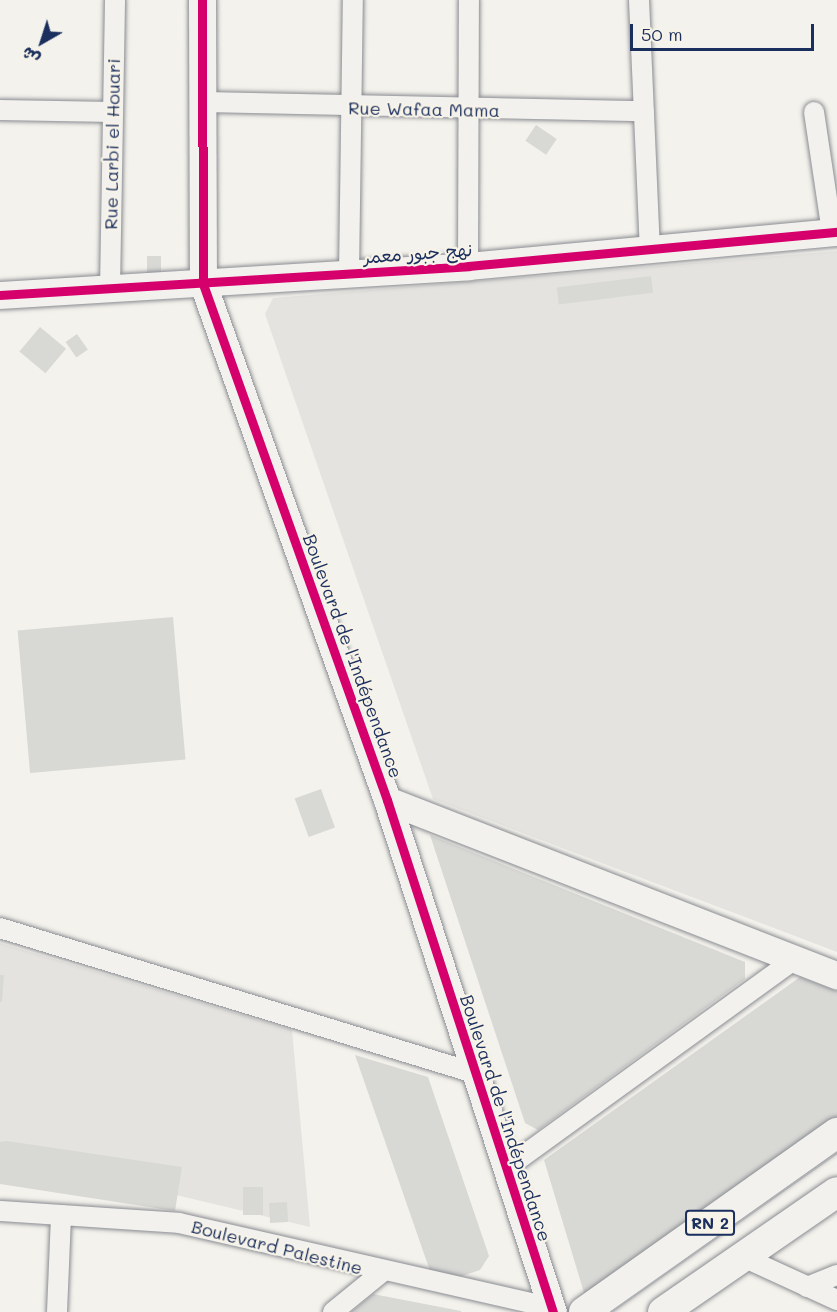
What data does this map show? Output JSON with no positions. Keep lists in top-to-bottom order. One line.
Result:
{"streets":{"main road":["RN 2"],"street":["Rue Wafaa Mama","Rue Larbi el Houari","نهج جبور معمر","Boulevard de l'Indépendance","Boulevard Palestine"]},"crossings":[["Rue Wafaa Mama","Boulevard de l'Indépendance"],["Rue Larbi el Houari","نهج جبور معمر"],["نهج جبور معمر","Boulevard de l'Indépendance"],["Boulevard de l'Indépendance","Boulevard Palestine"]],"scale_bar":"50 m","north":"bottom left"}
